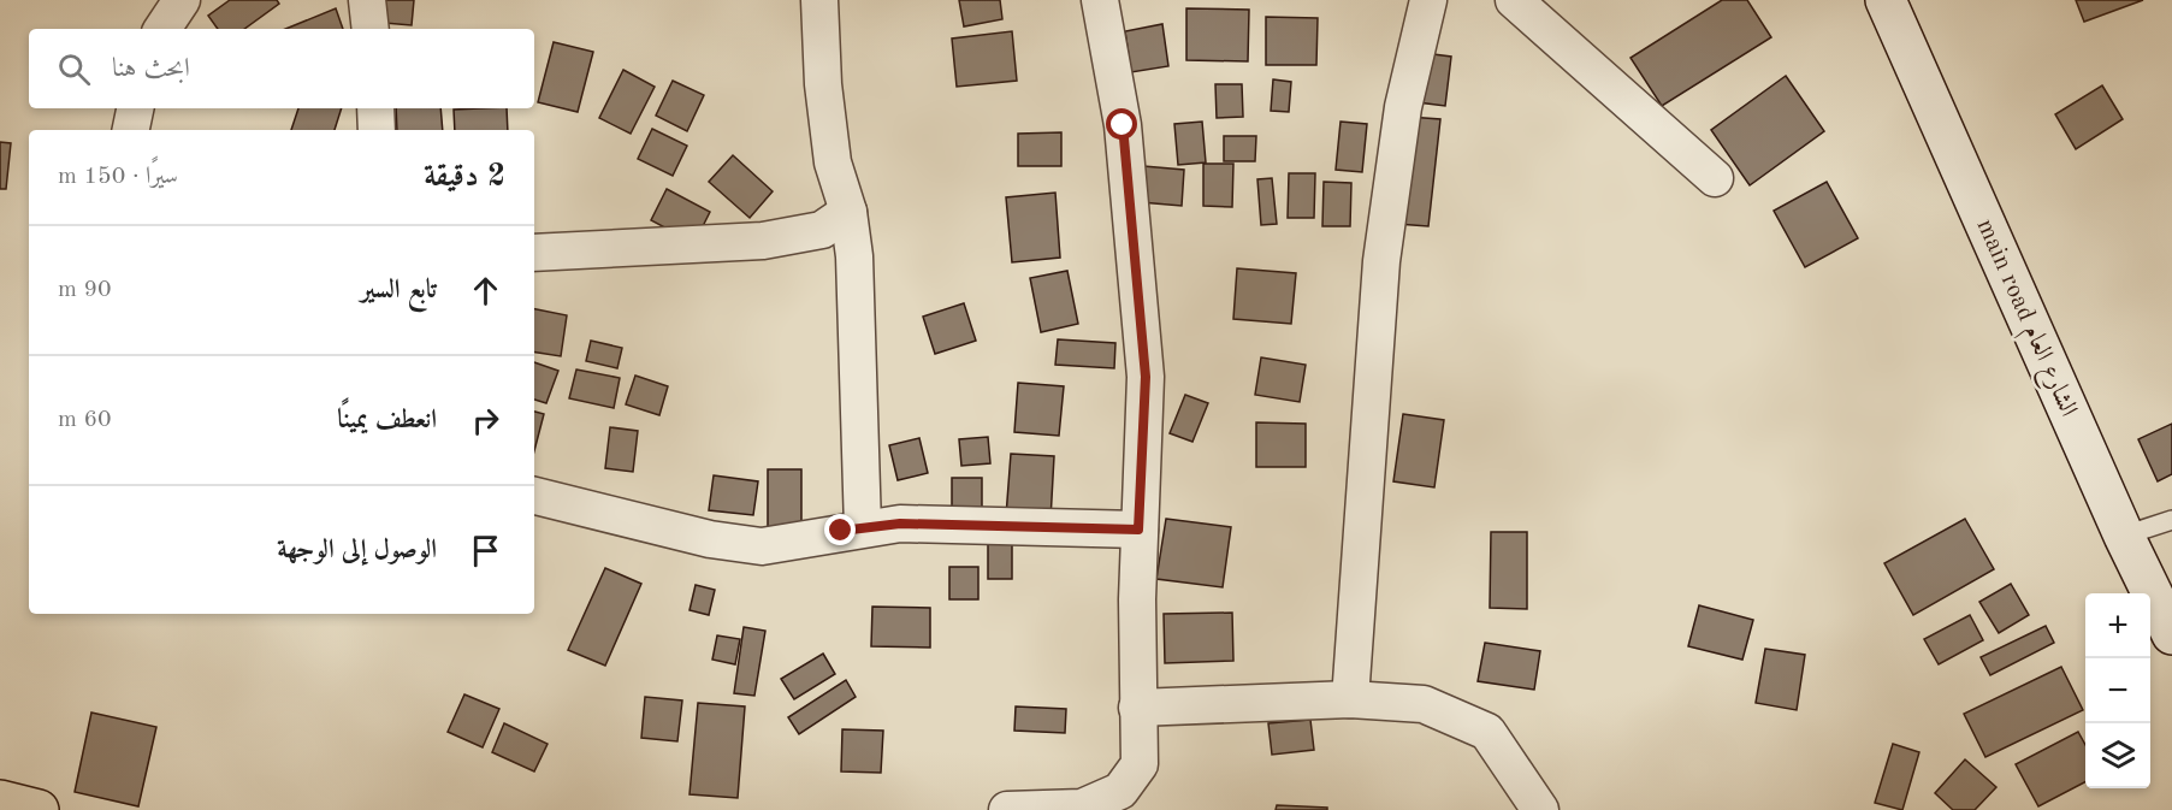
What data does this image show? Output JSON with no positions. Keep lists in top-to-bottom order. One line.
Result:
{"streets":{"main road":["main road الشارع العام"]},"page":{"search":"ابحث هنا","heading":["2 دقيقة","سيرًا · 150 m"],"list":[["تابع السير","90 m"],["انعطف يمينًا","60 m"],"الوصول إلى الوجهة"],"map_buttons":["+","−"]}}
